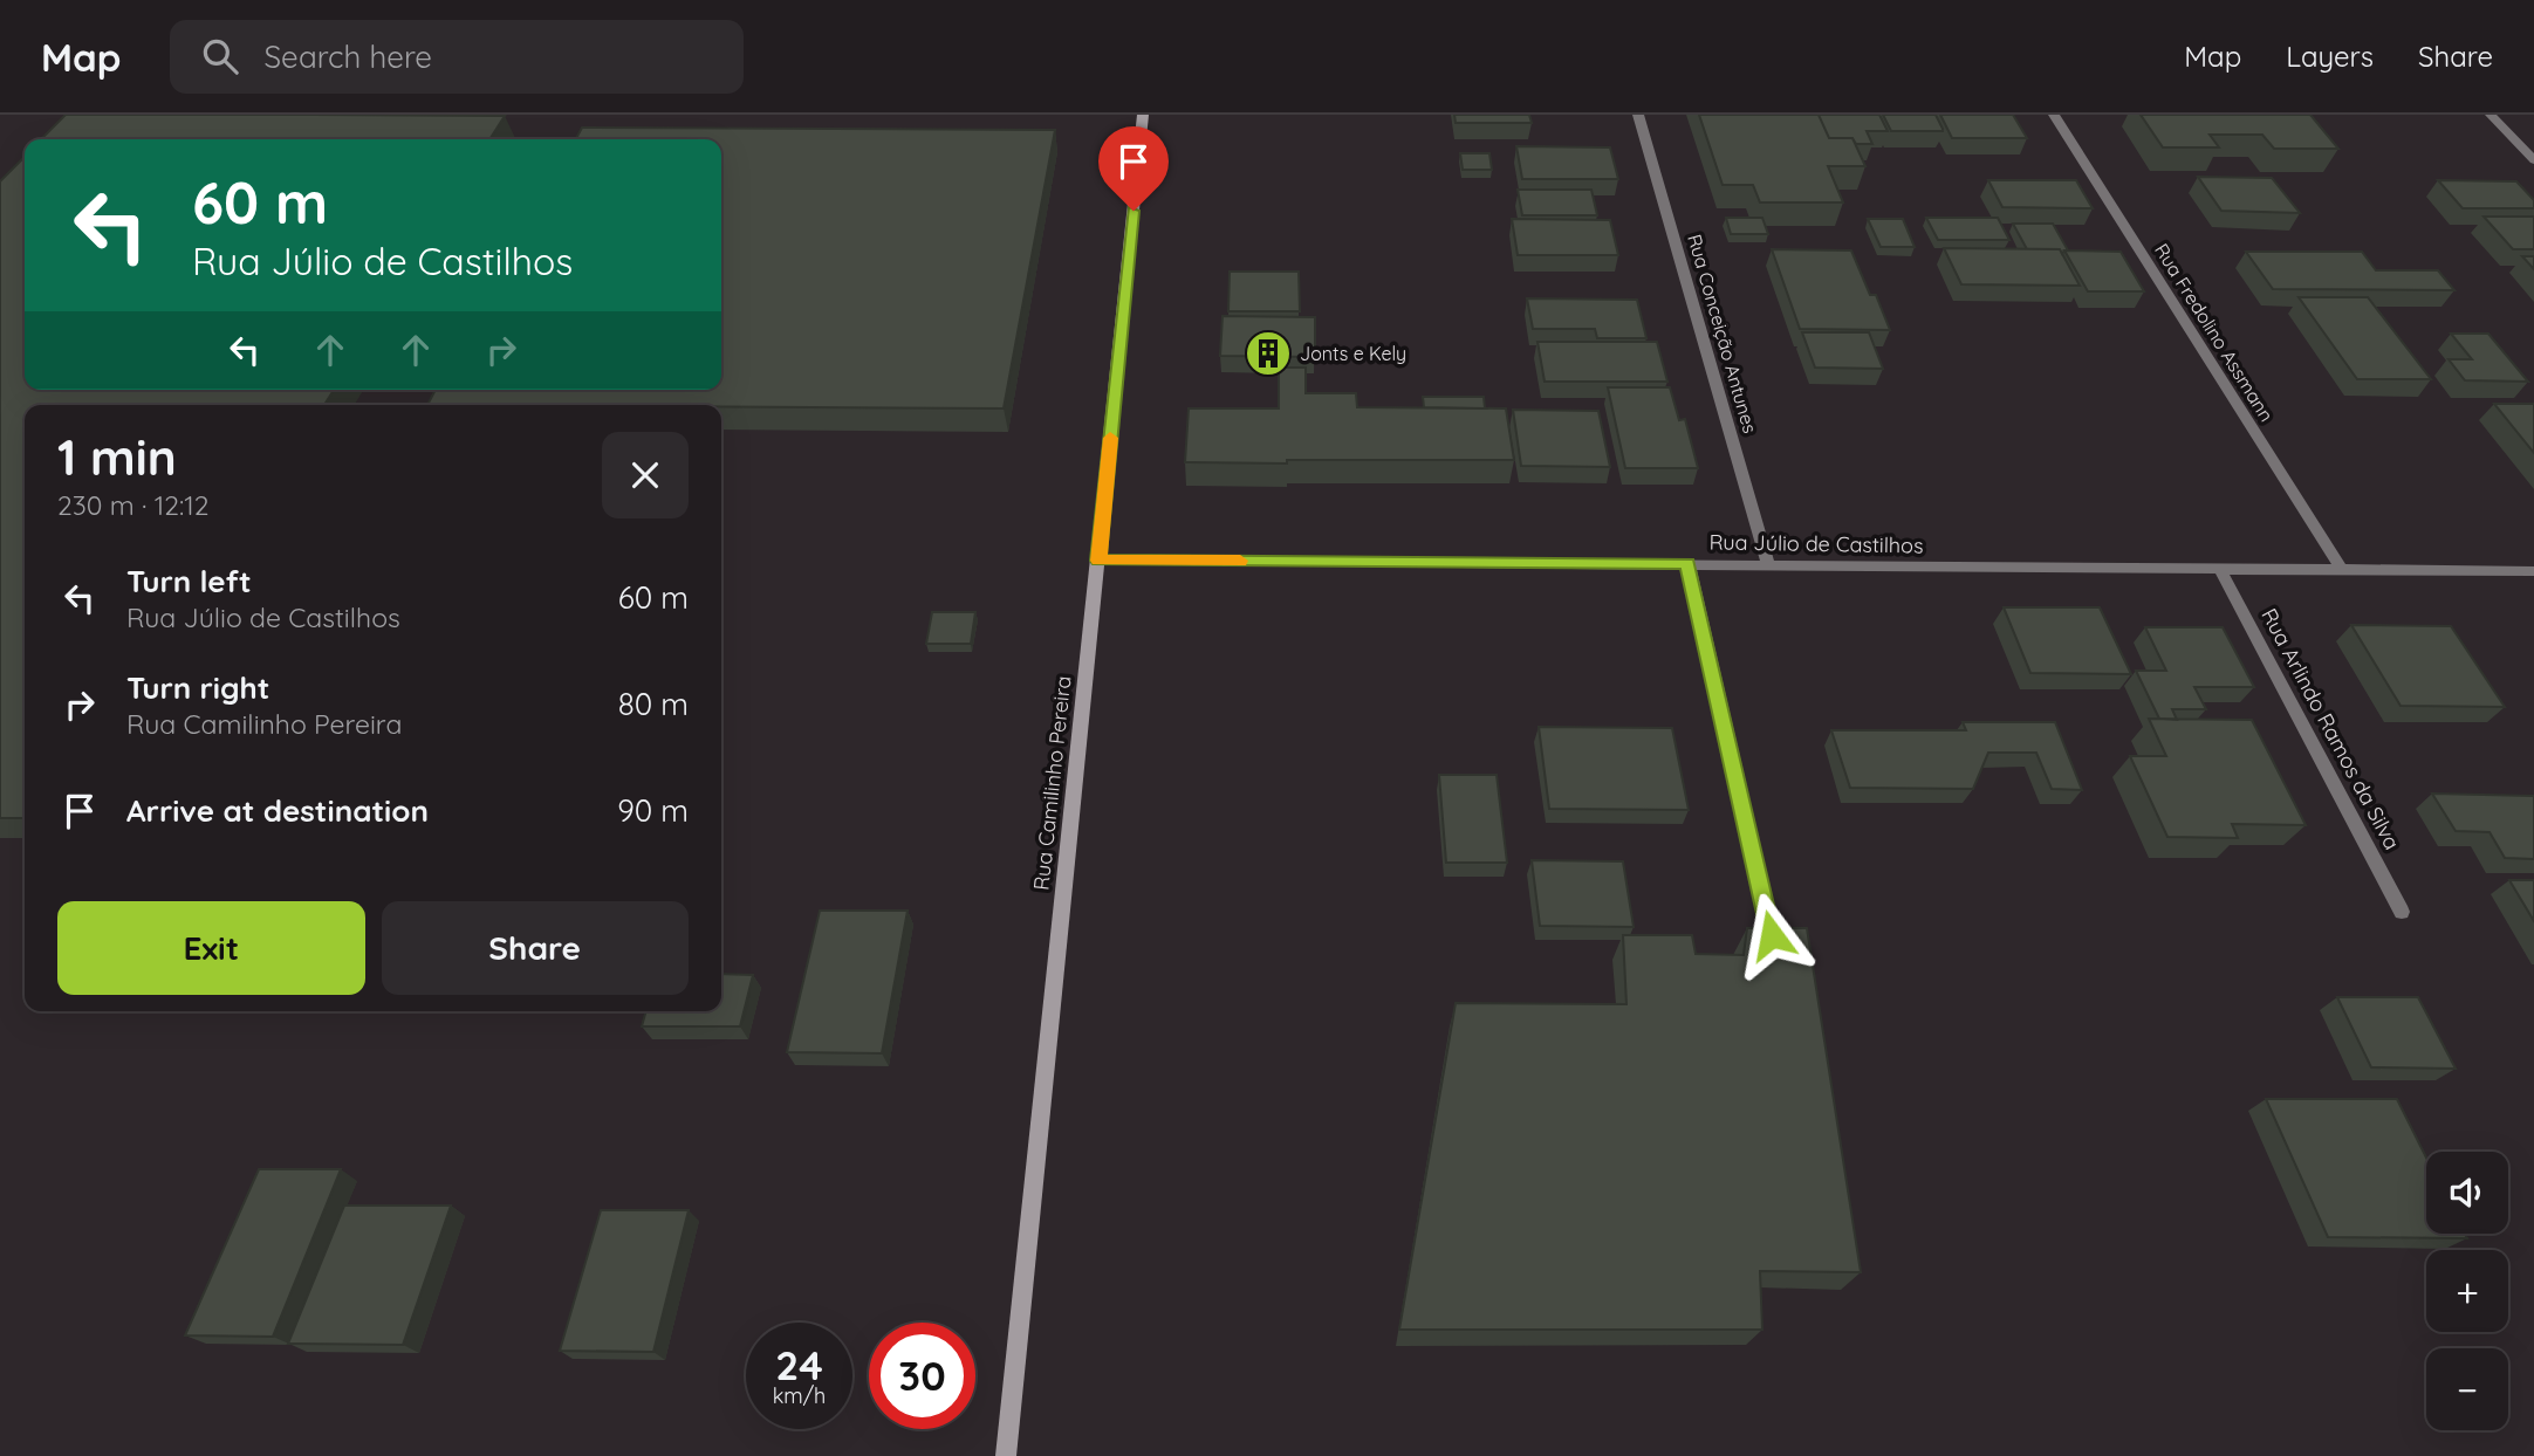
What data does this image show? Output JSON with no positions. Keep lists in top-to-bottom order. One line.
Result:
{"streets":{"street":["Rua Fredolino Assmann","Rua Conceição Antunes","Rua Júlio de Castilhos","Rua Arlindo Ramos da Silva","Rua Camilinho Pereira"]},"crossings":[["Rua Fredolino Assmann","Rua Júlio de Castilhos"],["Rua Conceição Antunes","Rua Júlio de Castilhos"],["Rua Júlio de Castilhos","Rua Arlindo Ramos da Silva"],["Rua Júlio de Castilhos","Rua Camilinho Pereira"]],"places":{"building":["Jonts e Kely"]},"page":{"header":"Map","search":"Search here","nav":["Map","Layers","Share"],"turn":["60 m","Rua Júlio de Castilhos"],"heading":["1 min","230 m · 12:12"],"list":[{"name":"Turn left","note":"Rua Júlio de Castilhos","value":"60 m"},{"name":"Turn right","note":"Rua Camilinho Pereira","value":"80 m"},{"name":"Arrive at destination","value":"90 m"}],"buttons":["Exit","Share"],"map_buttons":["+","−"],"speed":"24 km/h","limit":"30"}}
